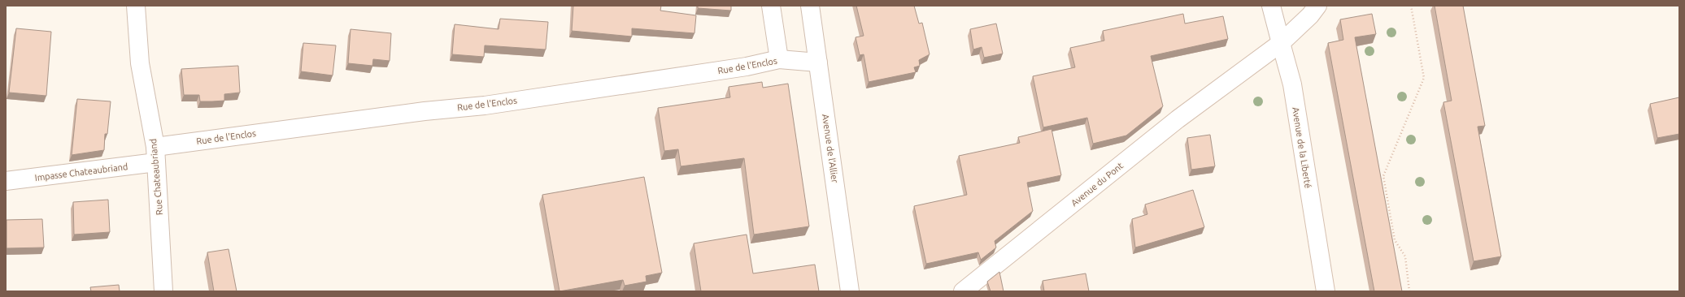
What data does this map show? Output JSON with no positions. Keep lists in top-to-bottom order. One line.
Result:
{"streets":{"street":["Rue de l'Enclos","Avenue de la Liberté","Avenue de l'Allier","Impasse Chateaubriand","Rue Chateaubriand","Avenue du Pont"]},"crossings":[["Rue de l'Enclos","Avenue de l'Allier"],["Rue de l'Enclos","Impasse Chateaubriand"],["Rue de l'Enclos","Rue Chateaubriand"],["Avenue de la Liberté","Avenue du Pont"],["Impasse Chateaubriand","Rue Chateaubriand"]]}
